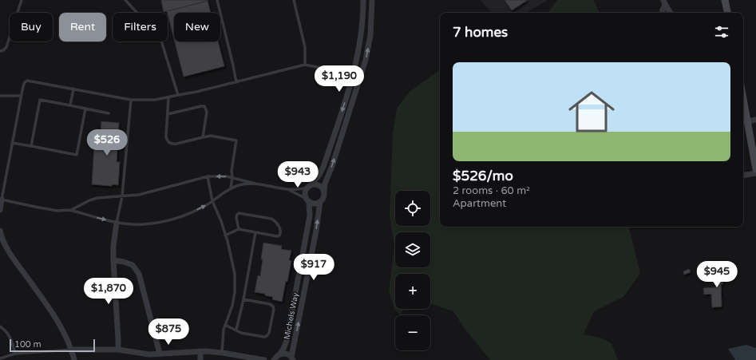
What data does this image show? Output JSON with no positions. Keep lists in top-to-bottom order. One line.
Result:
{"streets":{"street":["Michels Way"]},"scale_bar":"100 m","page":{"chip":["Buy","Rent","Filters","New"],"heading":"7 homes","list":[{"name":"$526/mo","note":"2 rooms · 60 m² · Apartment"}],"price":["$1,190","$526","$943","$917","$945","$1,870","$875"],"map_buttons":["+","−"],"scale":"100 m"}}
